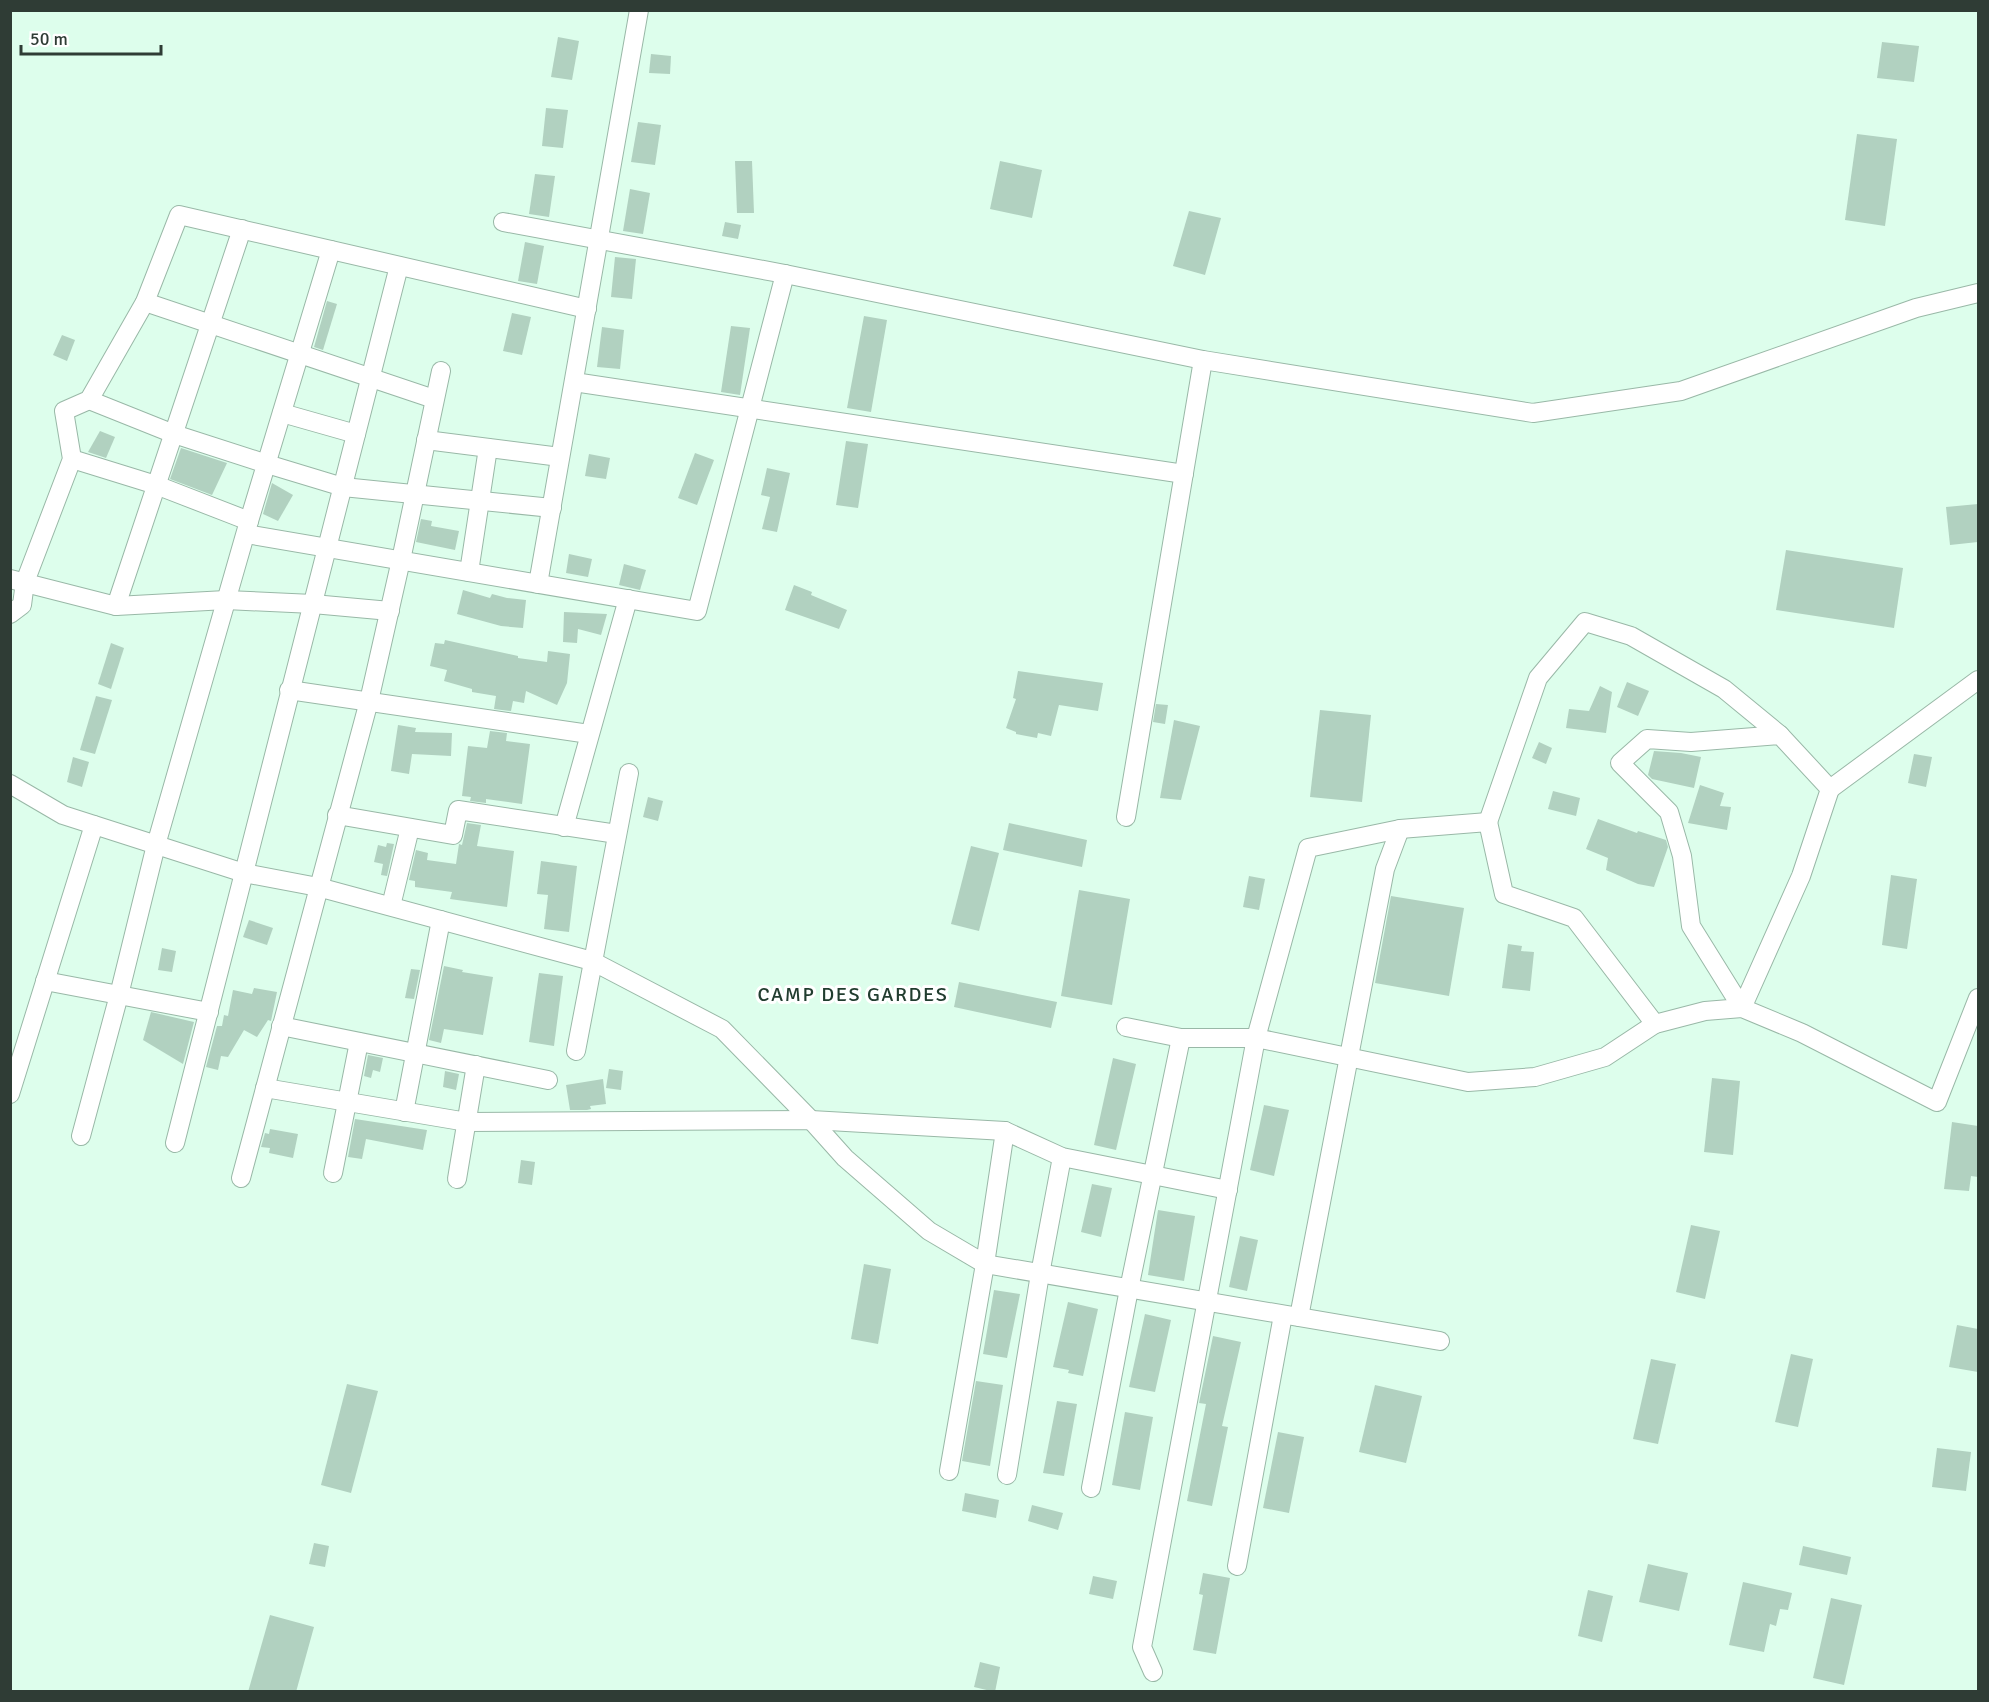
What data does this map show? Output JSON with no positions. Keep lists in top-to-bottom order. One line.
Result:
{"districts":["CAMP DES GARDES"],"scale_bar":"50 m"}
